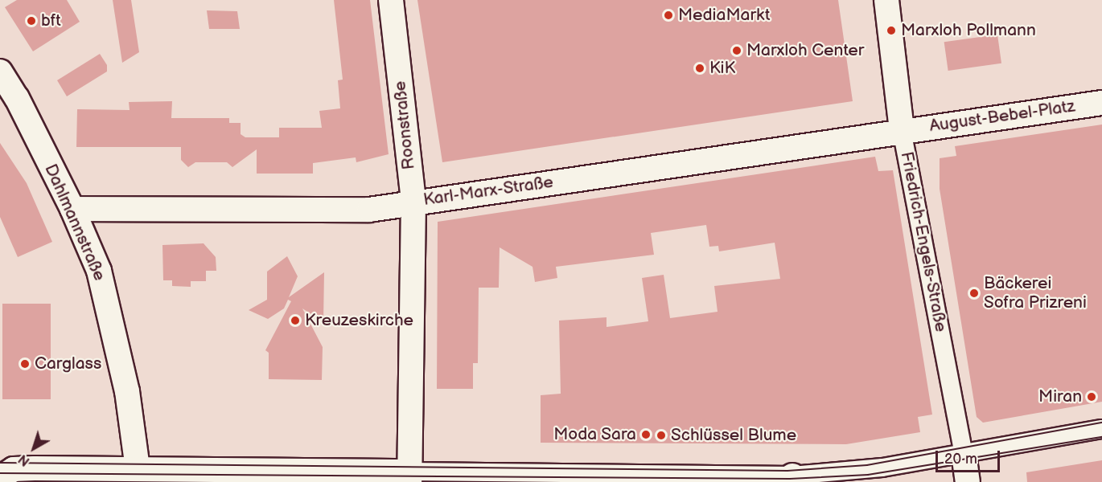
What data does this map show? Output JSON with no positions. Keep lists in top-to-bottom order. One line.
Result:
{"streets":{"street":["August-Bebel-Platz","Roonstraße","Karl-Marx-Straße","Dahlmannstraße","Friedrich-Engels-Straße"]},"crossings":[["August-Bebel-Platz","Karl-Marx-Straße"],["August-Bebel-Platz","Friedrich-Engels-Straße"],["Roonstraße","Karl-Marx-Straße"],["Karl-Marx-Straße","Dahlmannstraße"],["Karl-Marx-Straße","Friedrich-Engels-Straße"]],"places":["MediaMarkt","bft","Marxloh Pollmann","Marxloh Center","KiK","Bäckerei Sofra Prizreni","Kreuzeskirche","Carglass","Miran","Moda Sara","Schlüssel Blume"],"scale_bar":"20 m","north":"bottom left"}
